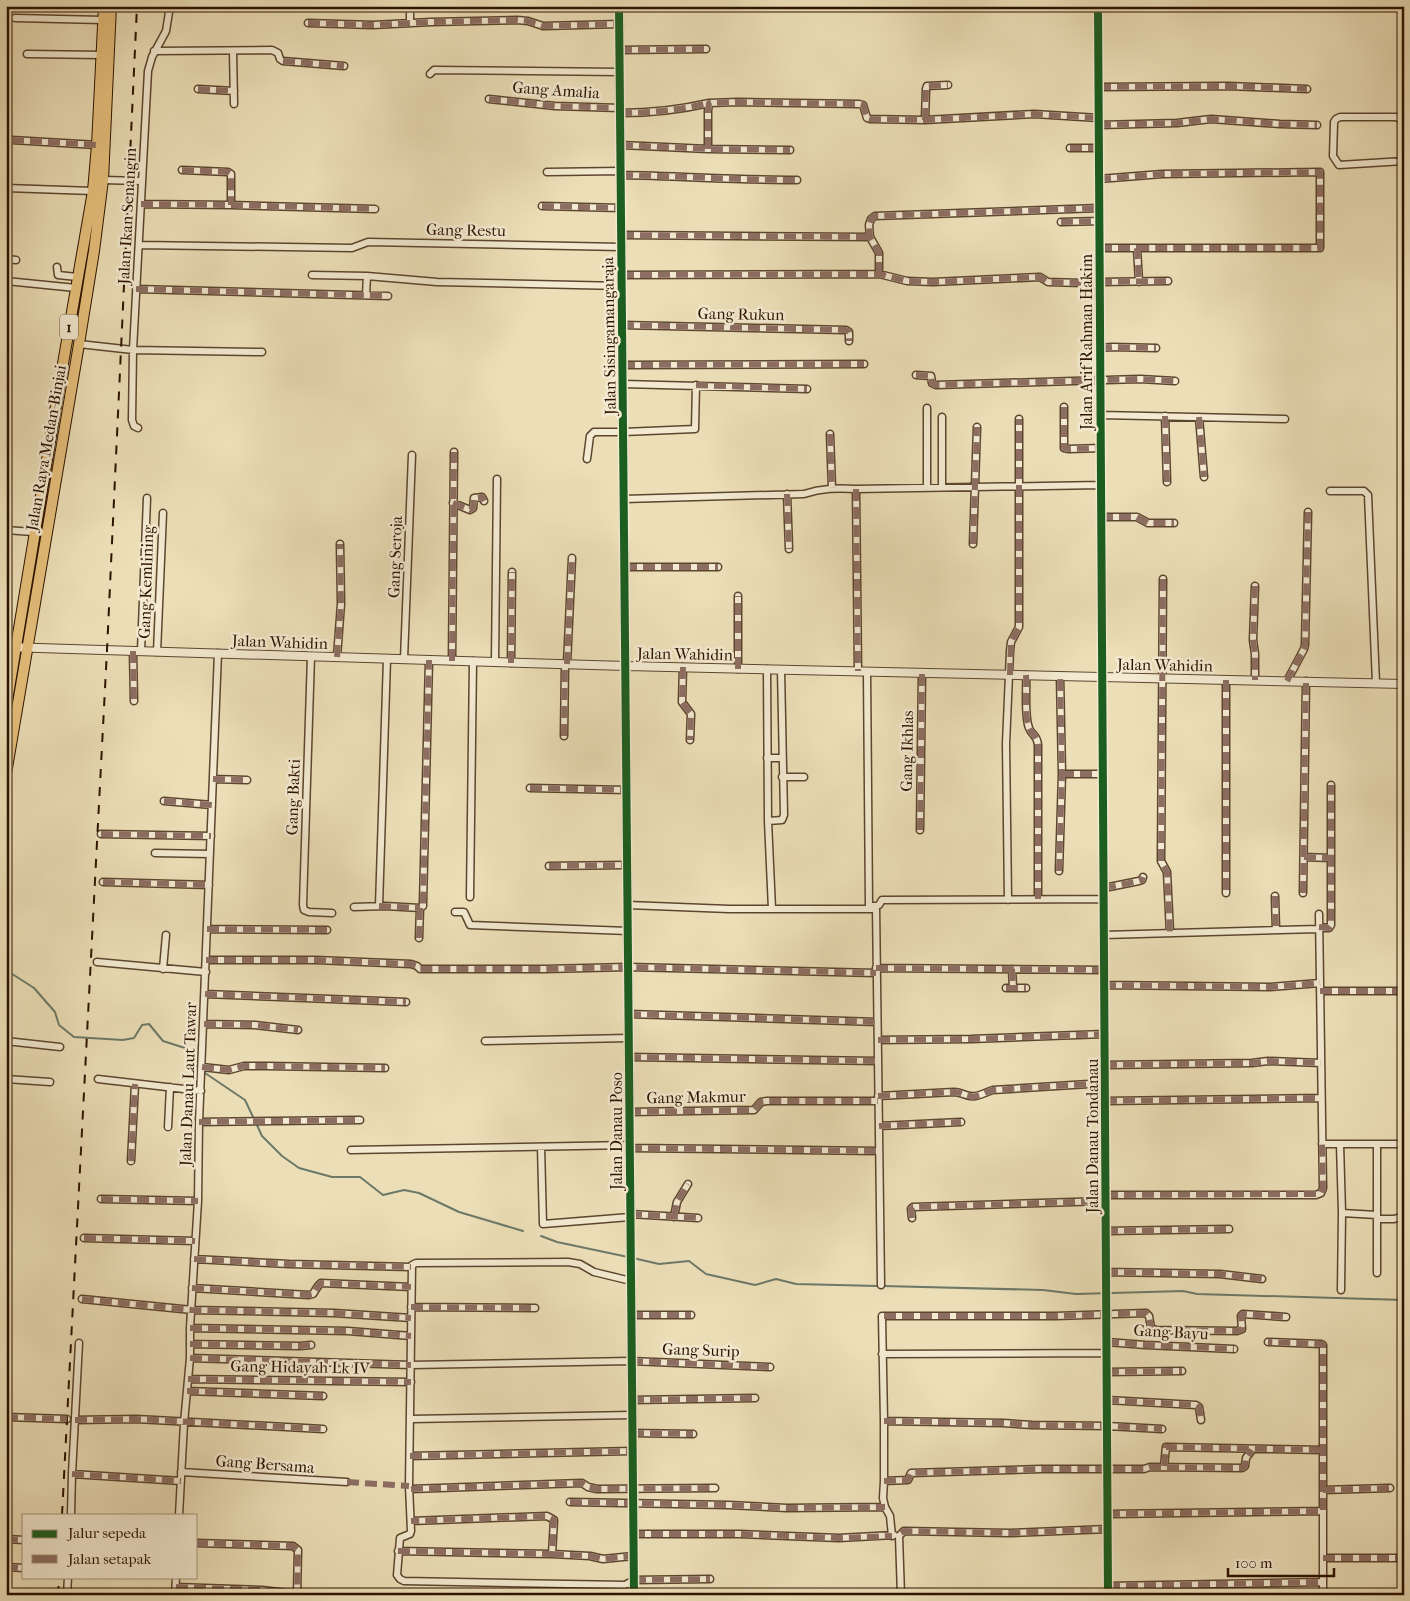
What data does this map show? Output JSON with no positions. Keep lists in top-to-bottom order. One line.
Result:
{"streets":{"main road":["1","Jalan Raya Medan-Binjai"],"street":["Gang Amalia","Jalan Ikan Senangin","Gang Restu","Gang Rukun","Jalan Sisingamangaraja","Jalan Arif Rahman Hakim","Gang Seroja","Gang Kemlining","Jalan Wahidin","Gang Ikhlas","Gang Bakti","Jalan Danau Laut Tawar","Gang Makmur","Jalan Danau Poso","Jalan Danau Tondanau","Gang Bayu","Gang Surip","Gang Hidayah Lk IV","Gang Bersama"]},"crossings":[["Gang Amalia","Jalan Sisingamangaraja"],["Jalan Ikan Senangin","Gang Restu"],["Gang Restu","Jalan Sisingamangaraja"],["Gang Rukun","Jalan Sisingamangaraja"],["Jalan Sisingamangaraja","Jalan Wahidin"],["Jalan Sisingamangaraja","Jalan Danau Poso"],["Jalan Arif Rahman Hakim","Jalan Wahidin"],["Jalan Arif Rahman Hakim","Jalan Danau Tondanau"],["Jalan Raya Medan-Binjai","Jalan Wahidin"],["Gang Seroja","Jalan Wahidin"],["Gang Kemlining","Jalan Wahidin"],["Jalan Wahidin","Gang Ikhlas"],["Jalan Wahidin","Gang Bakti"],["Jalan Wahidin","Jalan Danau Laut Tawar"],["Jalan Wahidin","Jalan Danau Poso"],["Jalan Wahidin","Jalan Danau Tondanau"],["Jalan Danau Laut Tawar","Gang Surip"],["Jalan Danau Laut Tawar","Gang Hidayah Lk IV"],["Jalan Danau Laut Tawar","Gang Bersama"],["Gang Makmur","Jalan Danau Poso"],["Gang Makmur","Jalan Danau Tondanau"],["Jalan Danau Poso","Gang Surip"],["Jalan Danau Tondanau","Gang Bayu"]],"legend":["Jalur sepeda","Jalan setapak"],"scale_bar":"100 m"}
